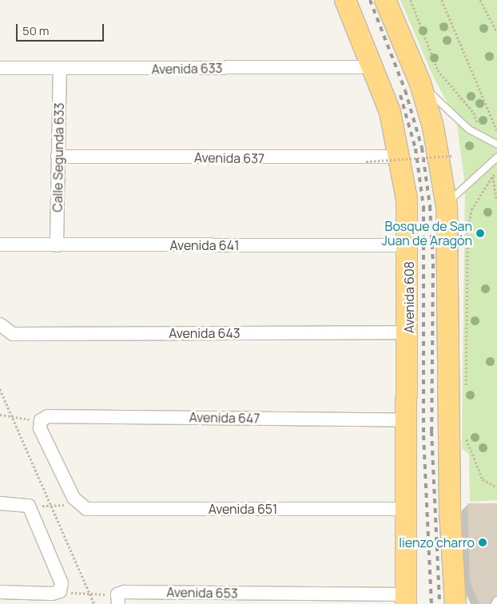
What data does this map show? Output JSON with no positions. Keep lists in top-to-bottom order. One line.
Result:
{"streets":{"highway":["Avenida 608"],"street":["Avenida 633","Calle Segunda 633","Avenida 637","Avenida 641","Avenida 643","Avenida 647","Avenida 651","Avenida 653"]},"crossings":[["Avenida 633","Calle Segunda 633"],["Avenida 633","Avenida 608"],["Calle Segunda 633","Avenida 637"],["Calle Segunda 633","Avenida 641"],["Avenida 637","Avenida 608"],["Avenida 641","Avenida 608"],["Avenida 608","Avenida 643"],["Avenida 608","Avenida 647"],["Avenida 608","Avenida 651"],["Avenida 608","Avenida 653"]],"places":["Bosque de San Juan de Aragón","lienzo charro"],"scale_bar":"50 m"}
